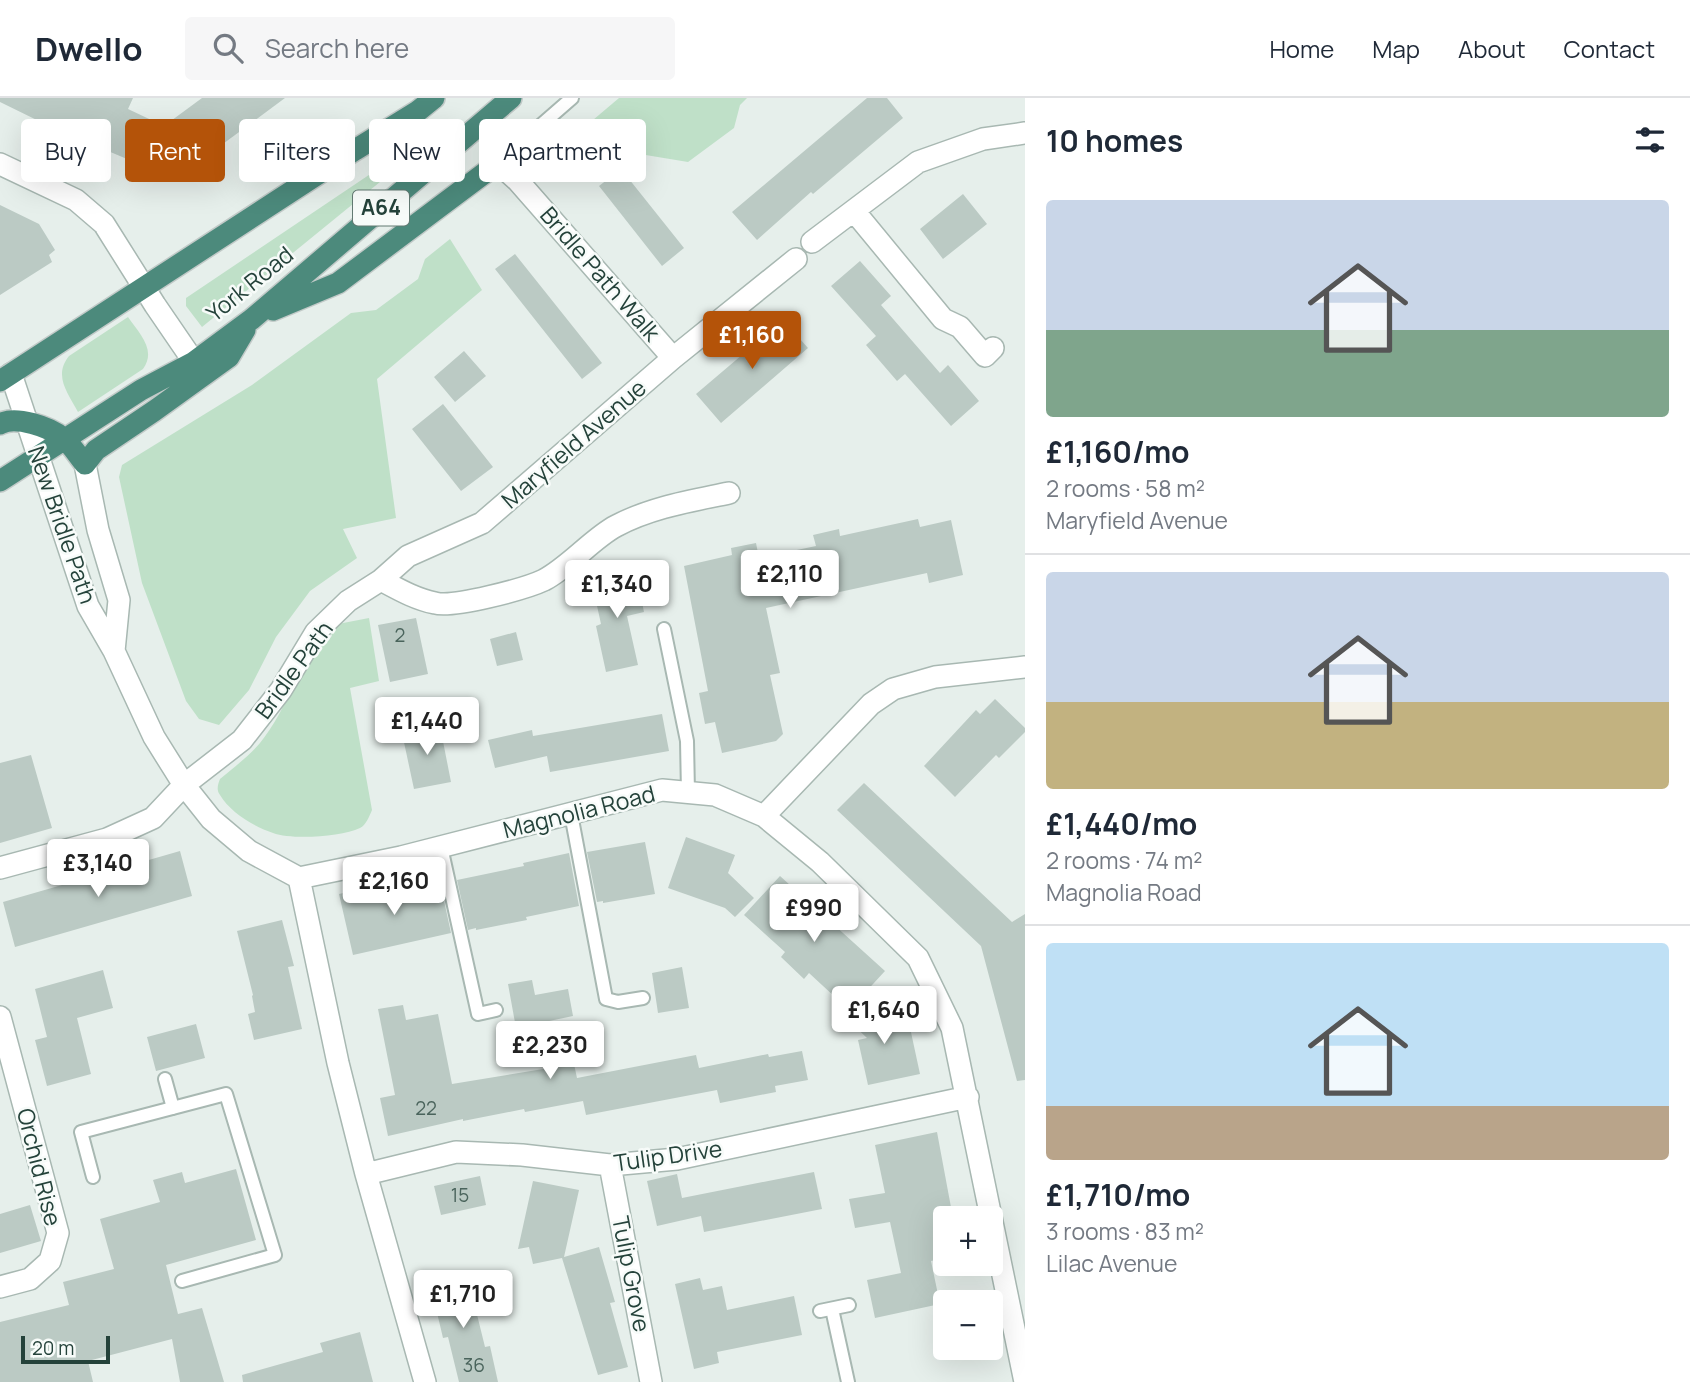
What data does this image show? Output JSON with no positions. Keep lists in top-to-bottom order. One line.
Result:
{"streets":{"highway":["A64","York Road"],"street":["Bridle Path Walk","Maryfield Avenue","New Bridle Path","Bridle Path","Magnolia Road","Tulip Drive","Orchid Rise","Tulip Grove"]},"crossings":[["A64","York Road"],["A64","New Bridle Path"],["Bridle Path Walk","Maryfield Avenue"],["York Road","New Bridle Path"],["Maryfield Avenue","Bridle Path"],["Magnolia Road","Tulip Drive"],["Tulip Drive","Tulip Grove"]],"house_numbers":["2","22","15","36"],"scale_bar":"20 m","page":{"header":"Dwello","search":"Search here","nav":["Home","Map","About","Contact"],"heading":"10 homes","chip":["Buy","Rent","Filters","New","Apartment"],"list":[{"name":"£1,160/mo","note":"2 rooms · 58 m² · Maryfield Avenue"},{"name":"£1,440/mo","note":"2 rooms · 74 m² · Magnolia Road"},{"name":"£1,710/mo","note":"3 rooms · 83 m² · Lilac Avenue"}],"price":["£1,160","£2,110","£1,340","£1,440","£3,140","£2,160","£990","£1,640","£2,230","£1,710"],"map_buttons":["+","−"],"scale":"20 m"}}
